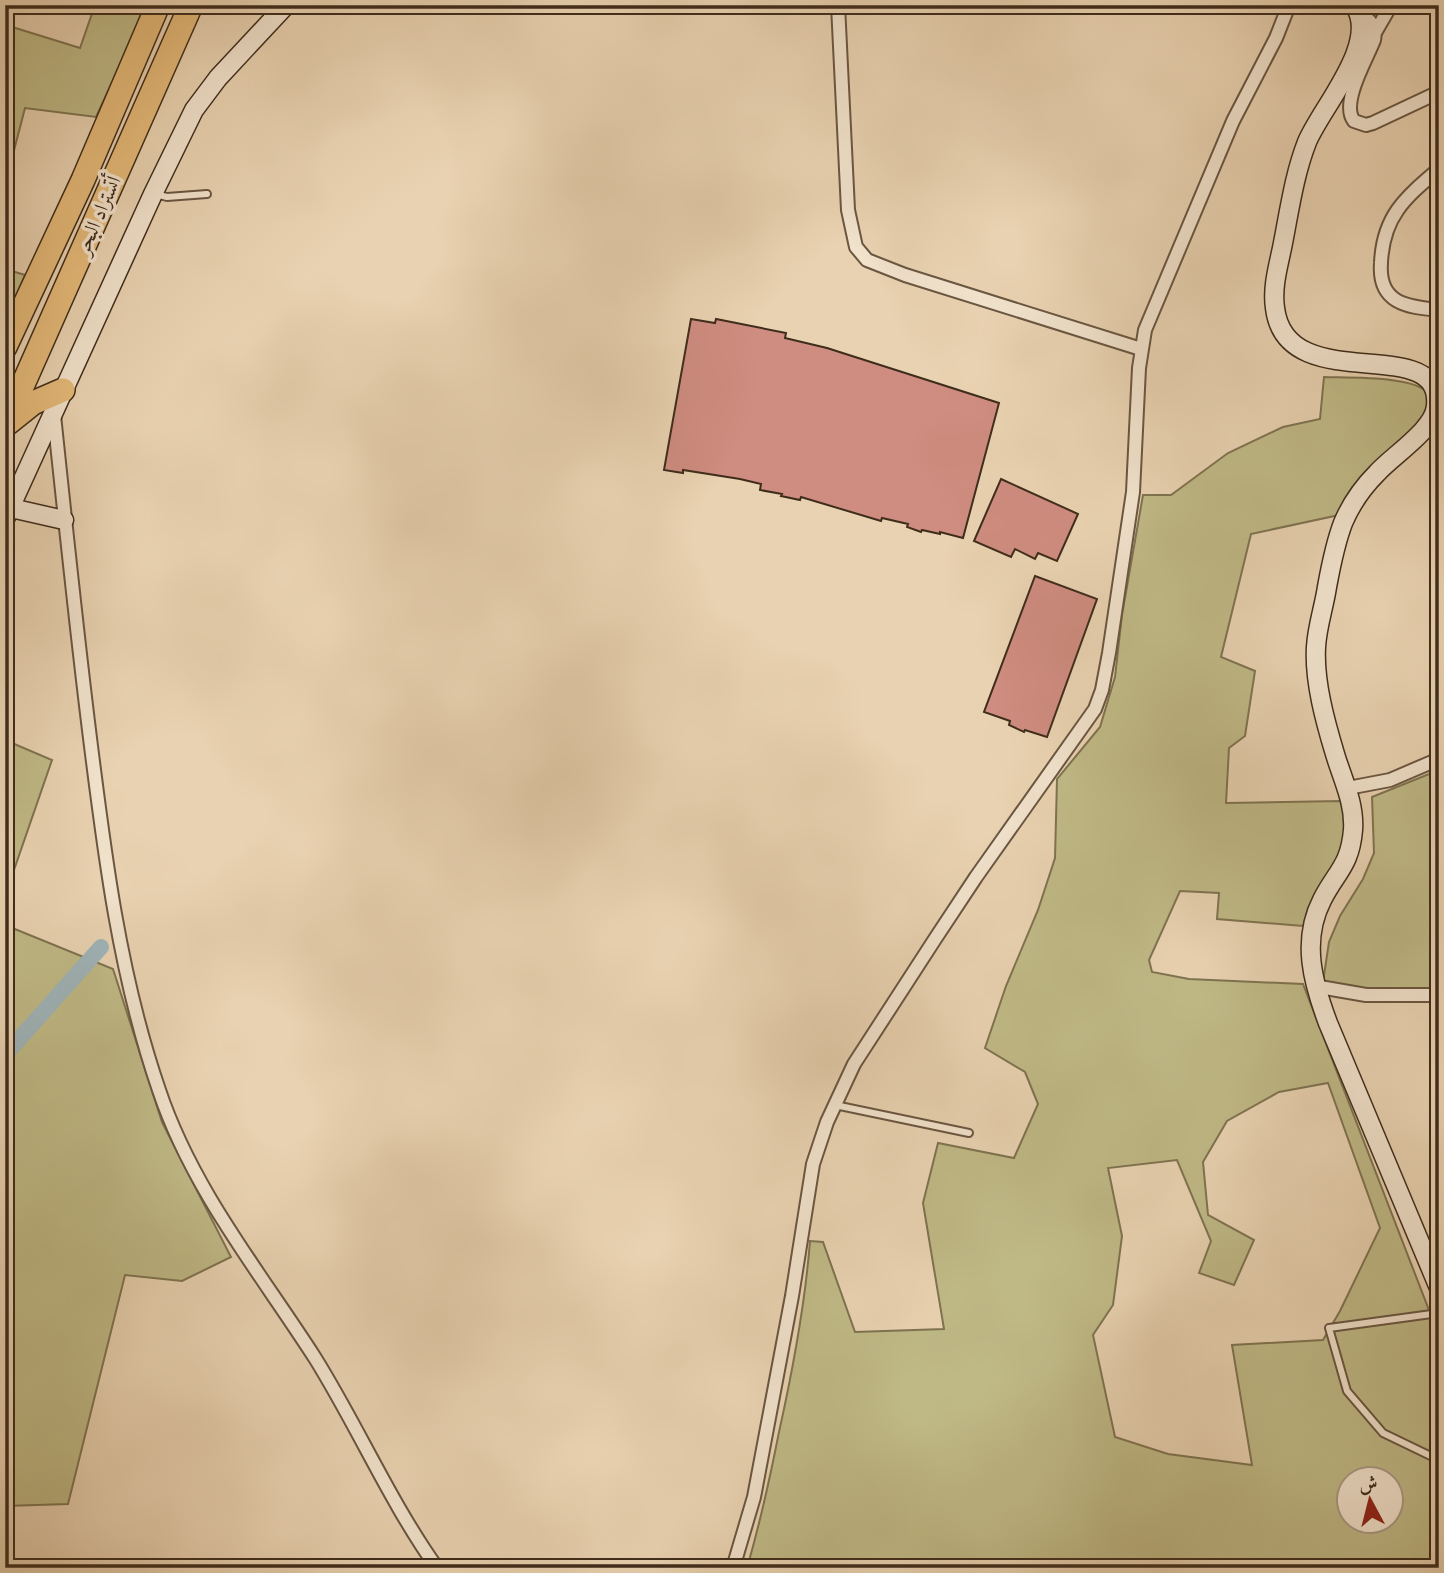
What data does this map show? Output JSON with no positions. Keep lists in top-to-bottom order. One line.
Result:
{"streets":{"highway":["أتستراد البحر"]},"north":"top"}
